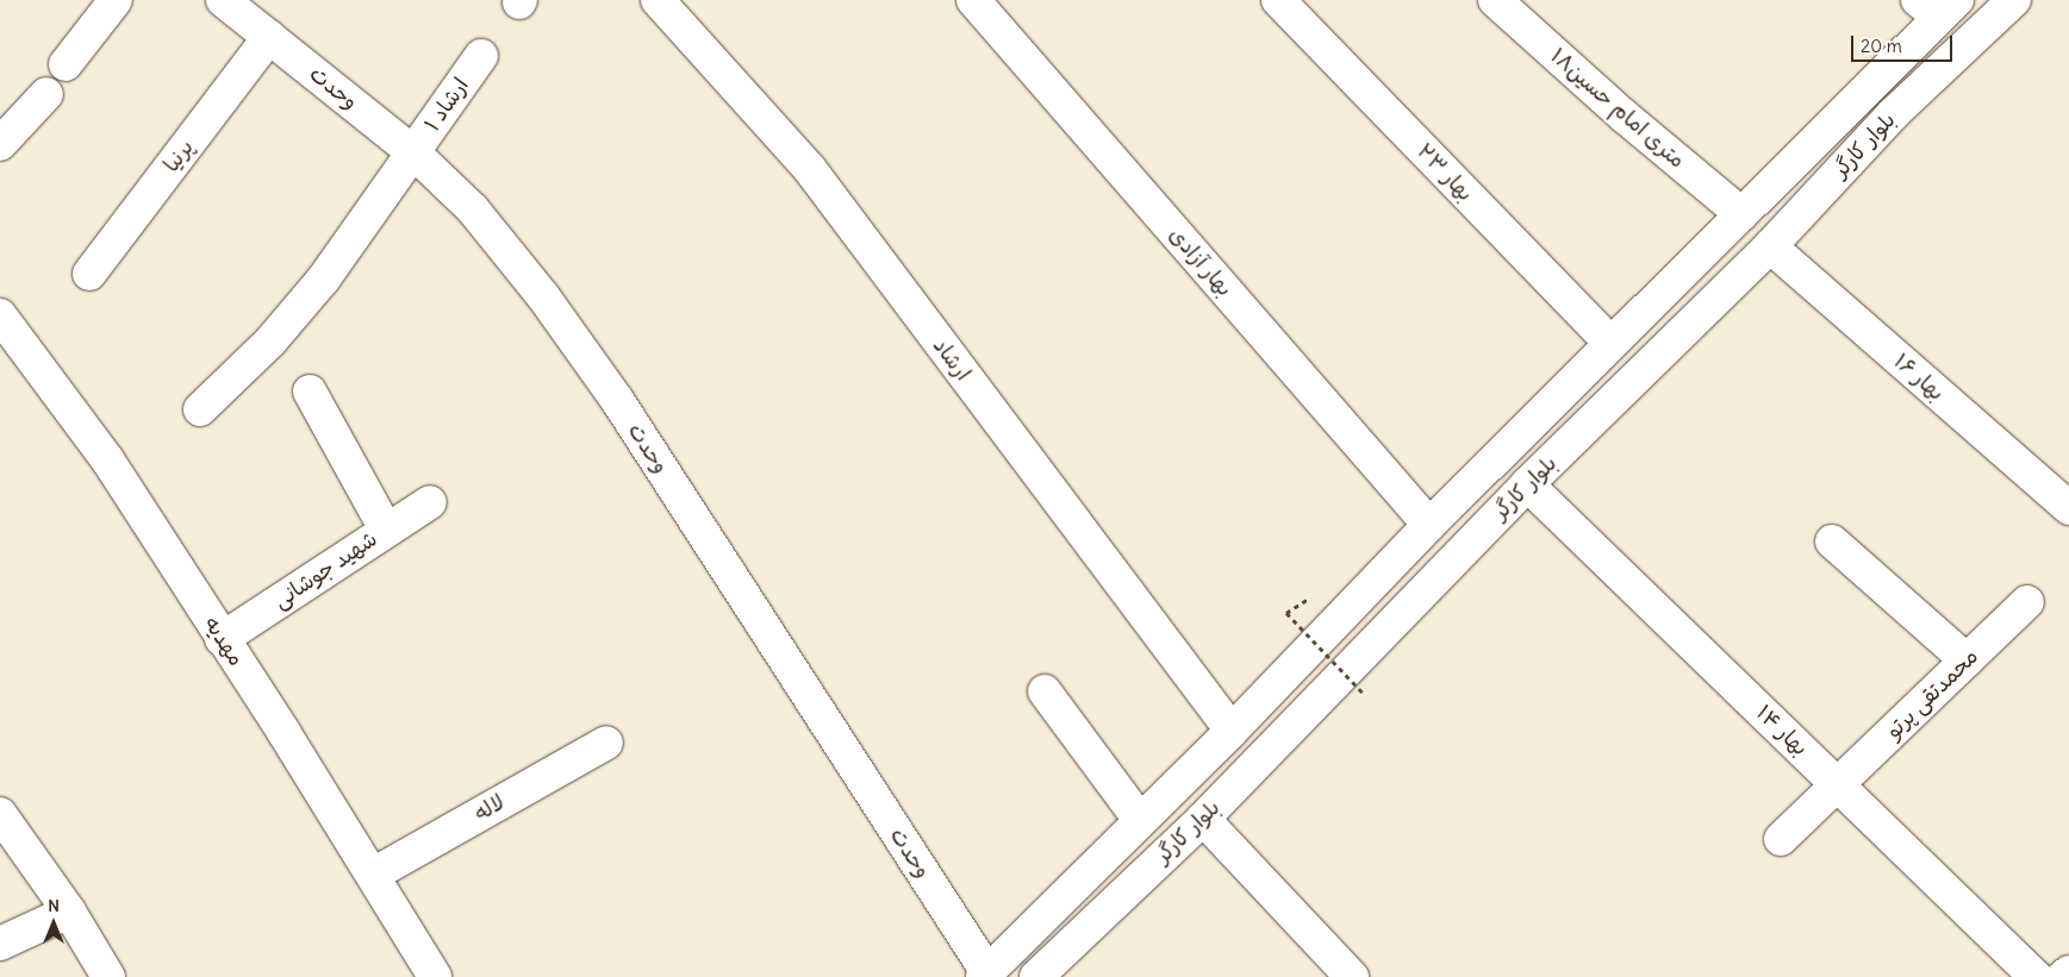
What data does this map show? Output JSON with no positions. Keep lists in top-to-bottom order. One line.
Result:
{"streets":{"street":["وحدت","ارشاد ۱","۱۸متری امام حسین","بلوار کارگر","پرنیا","بهار ۲۳","بهار آزادی","ارشاد","بهار ۱۶","شهید جوشانی","مهدیه","محمدتقی پرتو","بهار ۱۴","لاله"]},"crossings":[["وحدت","ارشاد ۱"],["وحدت","بلوار کارگر"],["وحدت","پرنیا"],["۱۸متری امام حسین","بلوار کارگر"],["بلوار کارگر","بهار ۲۳"],["بلوار کارگر","بهار آزادی"],["بلوار کارگر","ارشاد"],["بلوار کارگر","بهار ۱۶"],["بلوار کارگر","بهار ۱۴"],["شهید جوشانی","مهدیه"],["مهدیه","لاله"],["محمدتقی پرتو","بهار ۱۴"]],"scale_bar":"20 m","north":"top"}
